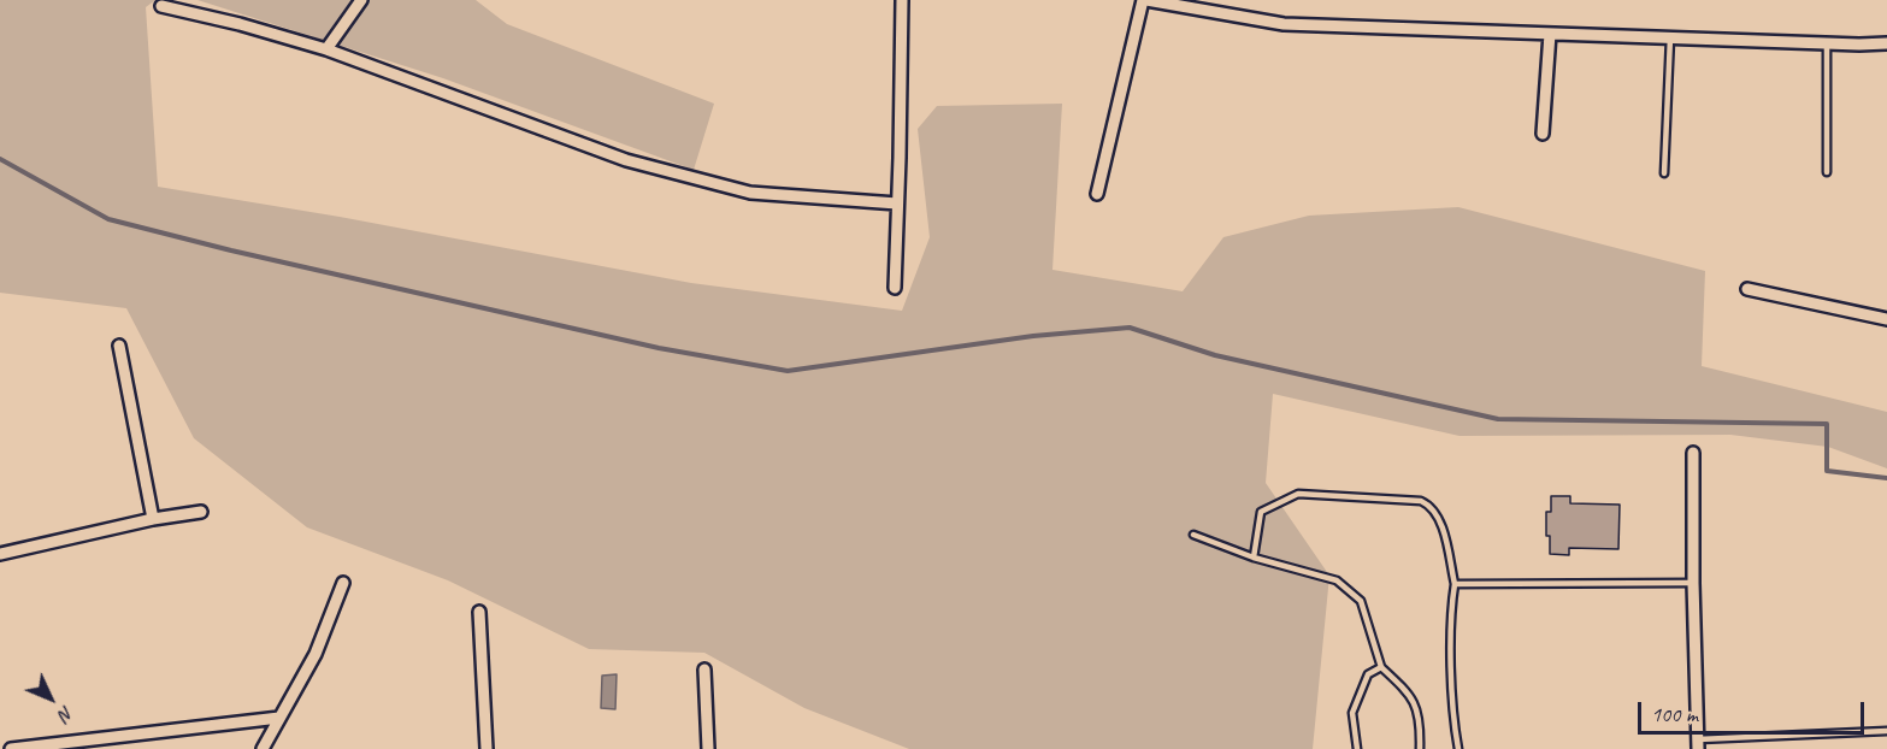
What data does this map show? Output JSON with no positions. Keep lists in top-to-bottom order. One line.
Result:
{"scale_bar":"100 m","north":"bottom right"}
